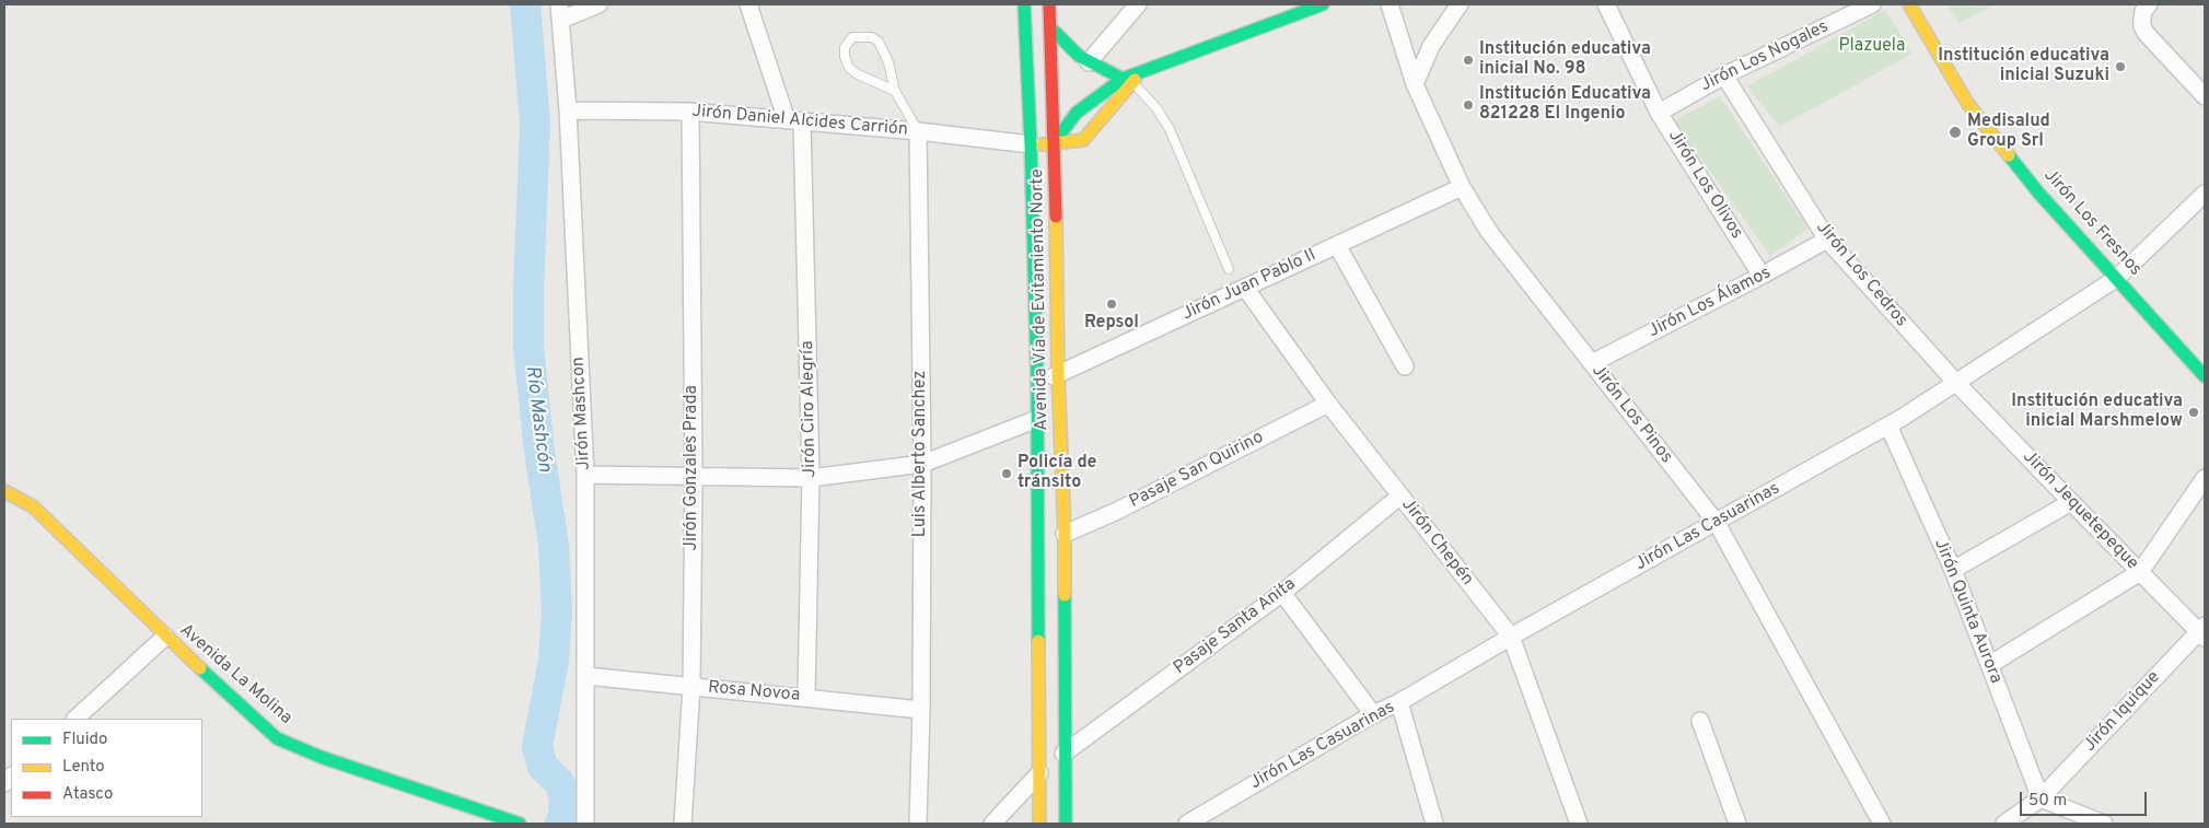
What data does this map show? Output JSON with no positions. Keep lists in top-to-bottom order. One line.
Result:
{"streets":{"main road":["Jirón Los Fresnos","Avenida Vía de Evitamiento Norte","Avenida La Molina"],"street":["Jirón Los Nogales","Jirón Daniel Alcides Carrión","Jirón Los Olivos","Jirón Los Cedros","Jirón Juan Pablo II","Jirón Los Álamos","Jirón Ciro Alegría","Jirón Mashcon","Jirón Los Pinos","Luis Alberto Sanchez","Jirón Gonzales Prada","Pasaje San Quirino","Jirón Jequetepeque","Jirón Las Casuarinas","Jirón Chepén","Jirón Quinta Aurora","Pasaje Santa Anita","Rosa Novoa","Jirón Iquique"]},"crossings":[["Jirón Los Nogales","Jirón Los Olivos"],["Jirón Los Nogales","Jirón Los Cedros"],["Jirón Daniel Alcides Carrión","Avenida Vía de Evitamiento Norte"],["Jirón Daniel Alcides Carrión","Jirón Ciro Alegría"],["Jirón Daniel Alcides Carrión","Jirón Mashcon"],["Jirón Daniel Alcides Carrión","Luis Alberto Sanchez"],["Jirón Daniel Alcides Carrión","Jirón Gonzales Prada"],["Jirón Los Olivos","Jirón Los Álamos"],["Jirón Los Fresnos","Jirón Las Casuarinas"],["Jirón Los Cedros","Jirón Los Álamos"],["Jirón Los Cedros","Jirón Jequetepeque"],["Jirón Los Cedros","Jirón Las Casuarinas"],["Jirón Juan Pablo II","Avenida Vía de Evitamiento Norte"],["Jirón Juan Pablo II","Jirón Los Pinos"],["Jirón Juan Pablo II","Jirón Chepén"],["Avenida Vía de Evitamiento Norte","Pasaje San Quirino"],["Avenida Vía de Evitamiento Norte","Pasaje Santa Anita"],["Jirón Los Álamos","Jirón Los Pinos"],["Jirón Ciro Alegría","Rosa Novoa"],["Jirón Mashcon","Rosa Novoa"],["Jirón Los Pinos","Jirón Las Casuarinas"],["Luis Alberto Sanchez","Rosa Novoa"],["Jirón Gonzales Prada","Rosa Novoa"],["Pasaje San Quirino","Jirón Chepén"],["Jirón Jequetepeque","Jirón Las Casuarinas"],["Jirón Jequetepeque","Jirón Iquique"],["Jirón Las Casuarinas","Jirón Chepén"],["Jirón Las Casuarinas","Jirón Quinta Aurora"],["Jirón Chepén","Pasaje Santa Anita"],["Jirón Quinta Aurora","Jirón Iquique"]],"water":["Río Mashcón"],"parks":["Plazuela"],"places":["Institución educativa inicial No. 98","Institución educativa inicial Suzuki","Institución Educativa 821228 El Ingenio","Medisalud Group Srl","Repsol","Institución educativa inicial Marshmelow","Policía de tránsito"],"legend":["Fluido","Lento","Atasco"],"scale_bar":"50 m"}
